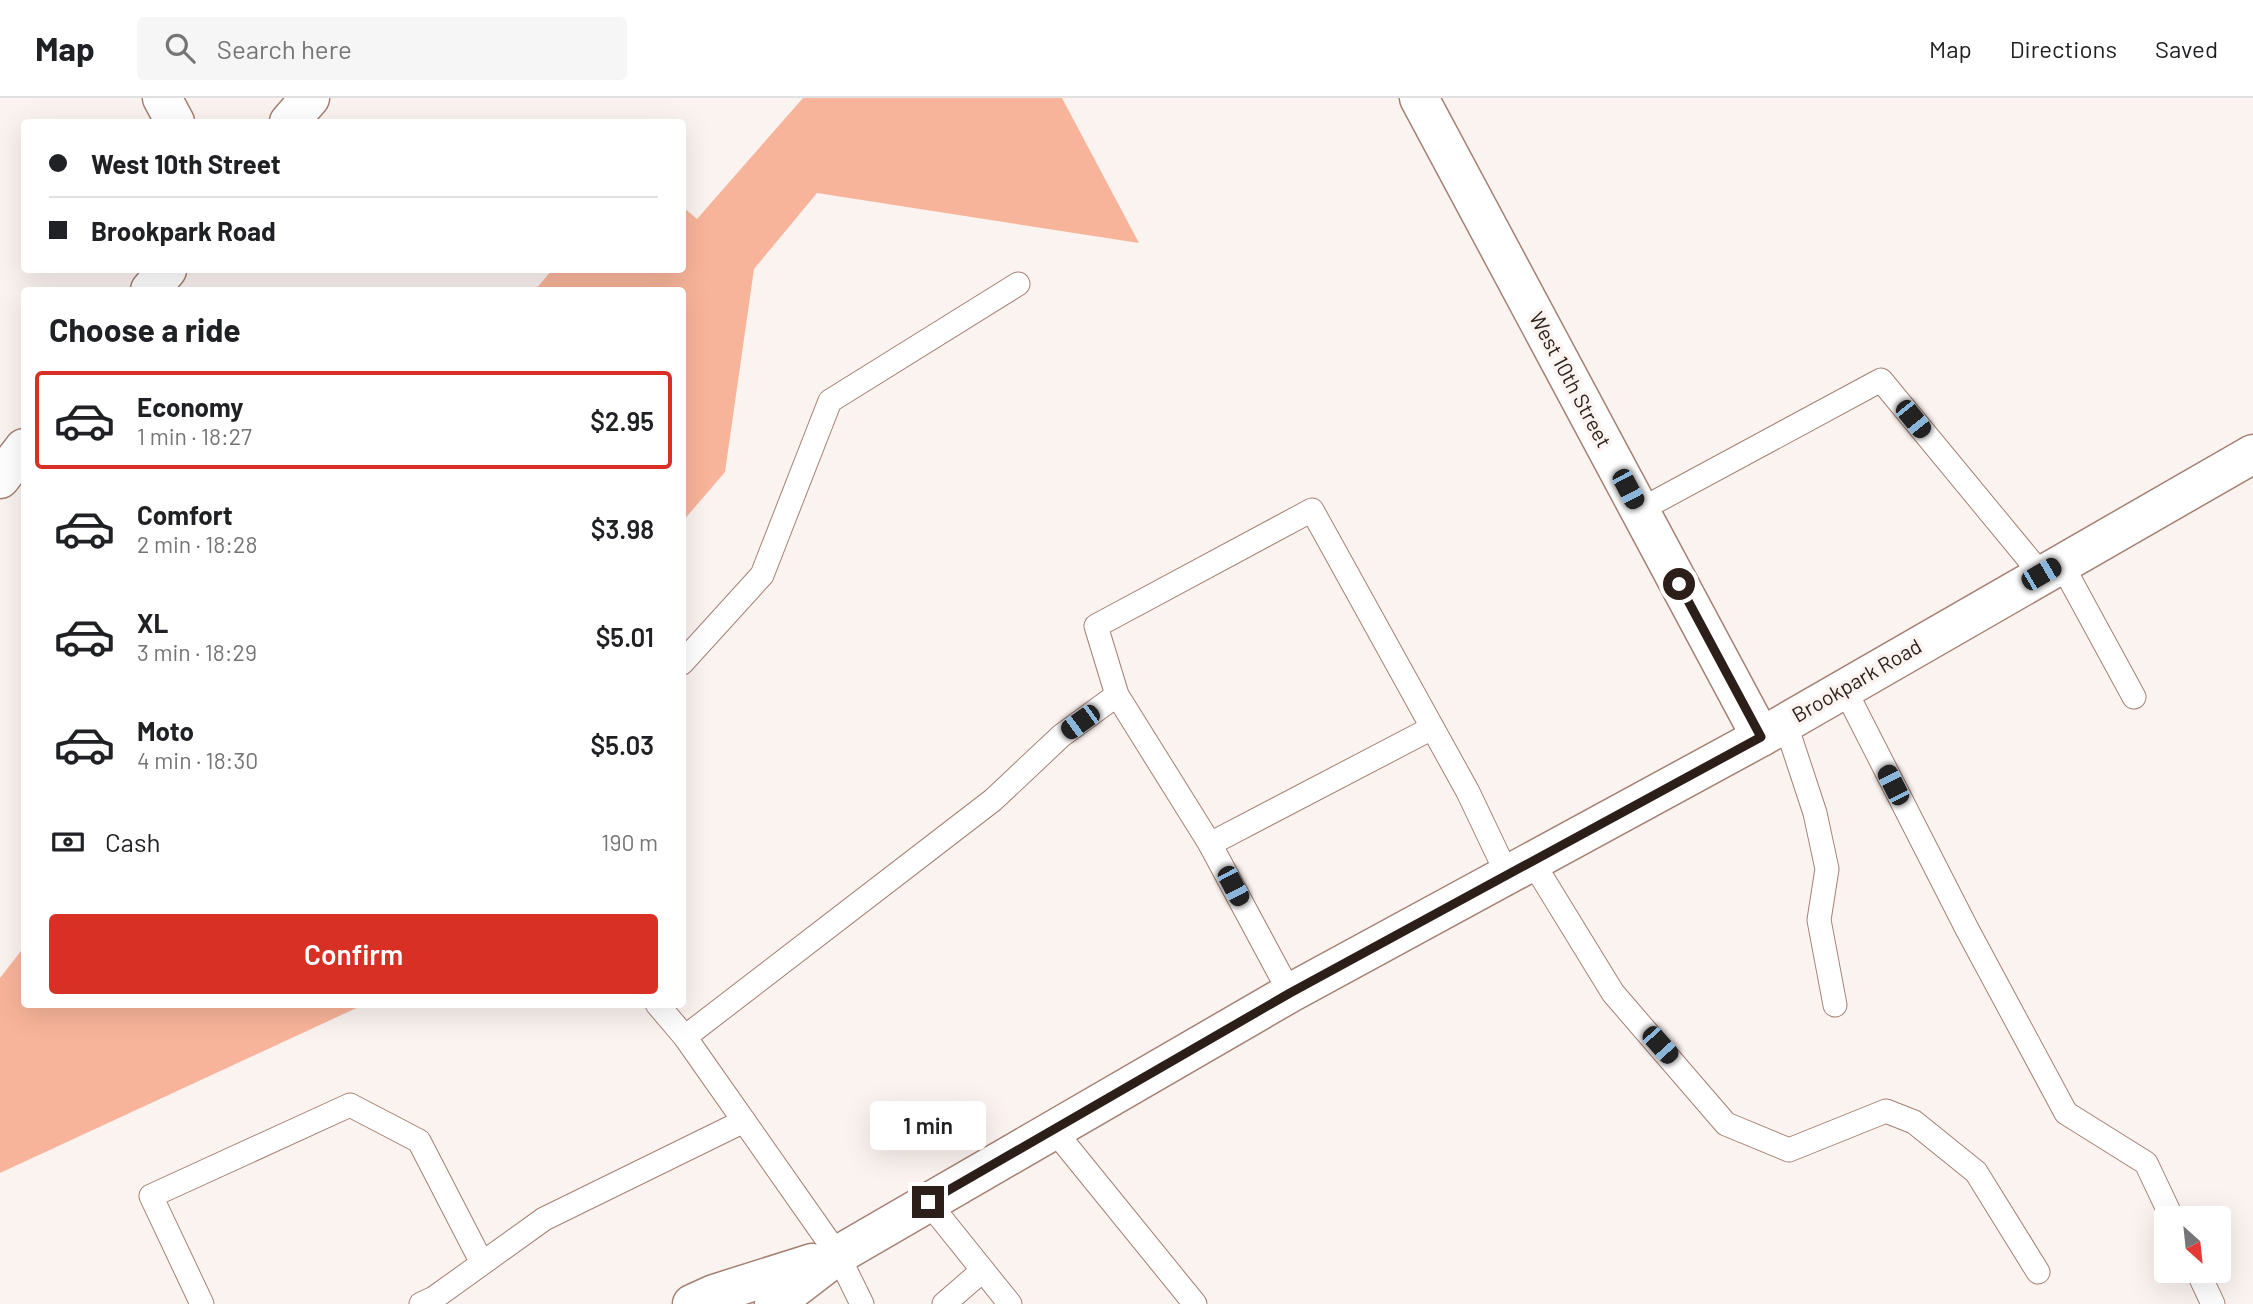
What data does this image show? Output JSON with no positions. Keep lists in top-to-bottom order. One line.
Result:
{"streets":{"main road":["West 10th Street","Brookpark Road"]},"crossings":[["West 10th Street","Brookpark Road"]],"north":"bottom right","page":{"header":"Map","search":"Search here","nav":["Map","Directions","Saved"],"banner":["West 10th Street","Brookpark Road"],"heading":"Choose a ride","list":[{"name":"Economy","note":"1 min · 18:27","value":"$2.95"},{"name":"Comfort","note":"2 min · 18:28","value":"$3.98"},{"name":"XL","note":"3 min · 18:29","value":"$5.01"},{"name":"Moto","note":"4 min · 18:30","value":"$5.03"}],"pay":["Cash","190 m"],"buttons":"Confirm","bubble":"1 min"}}
